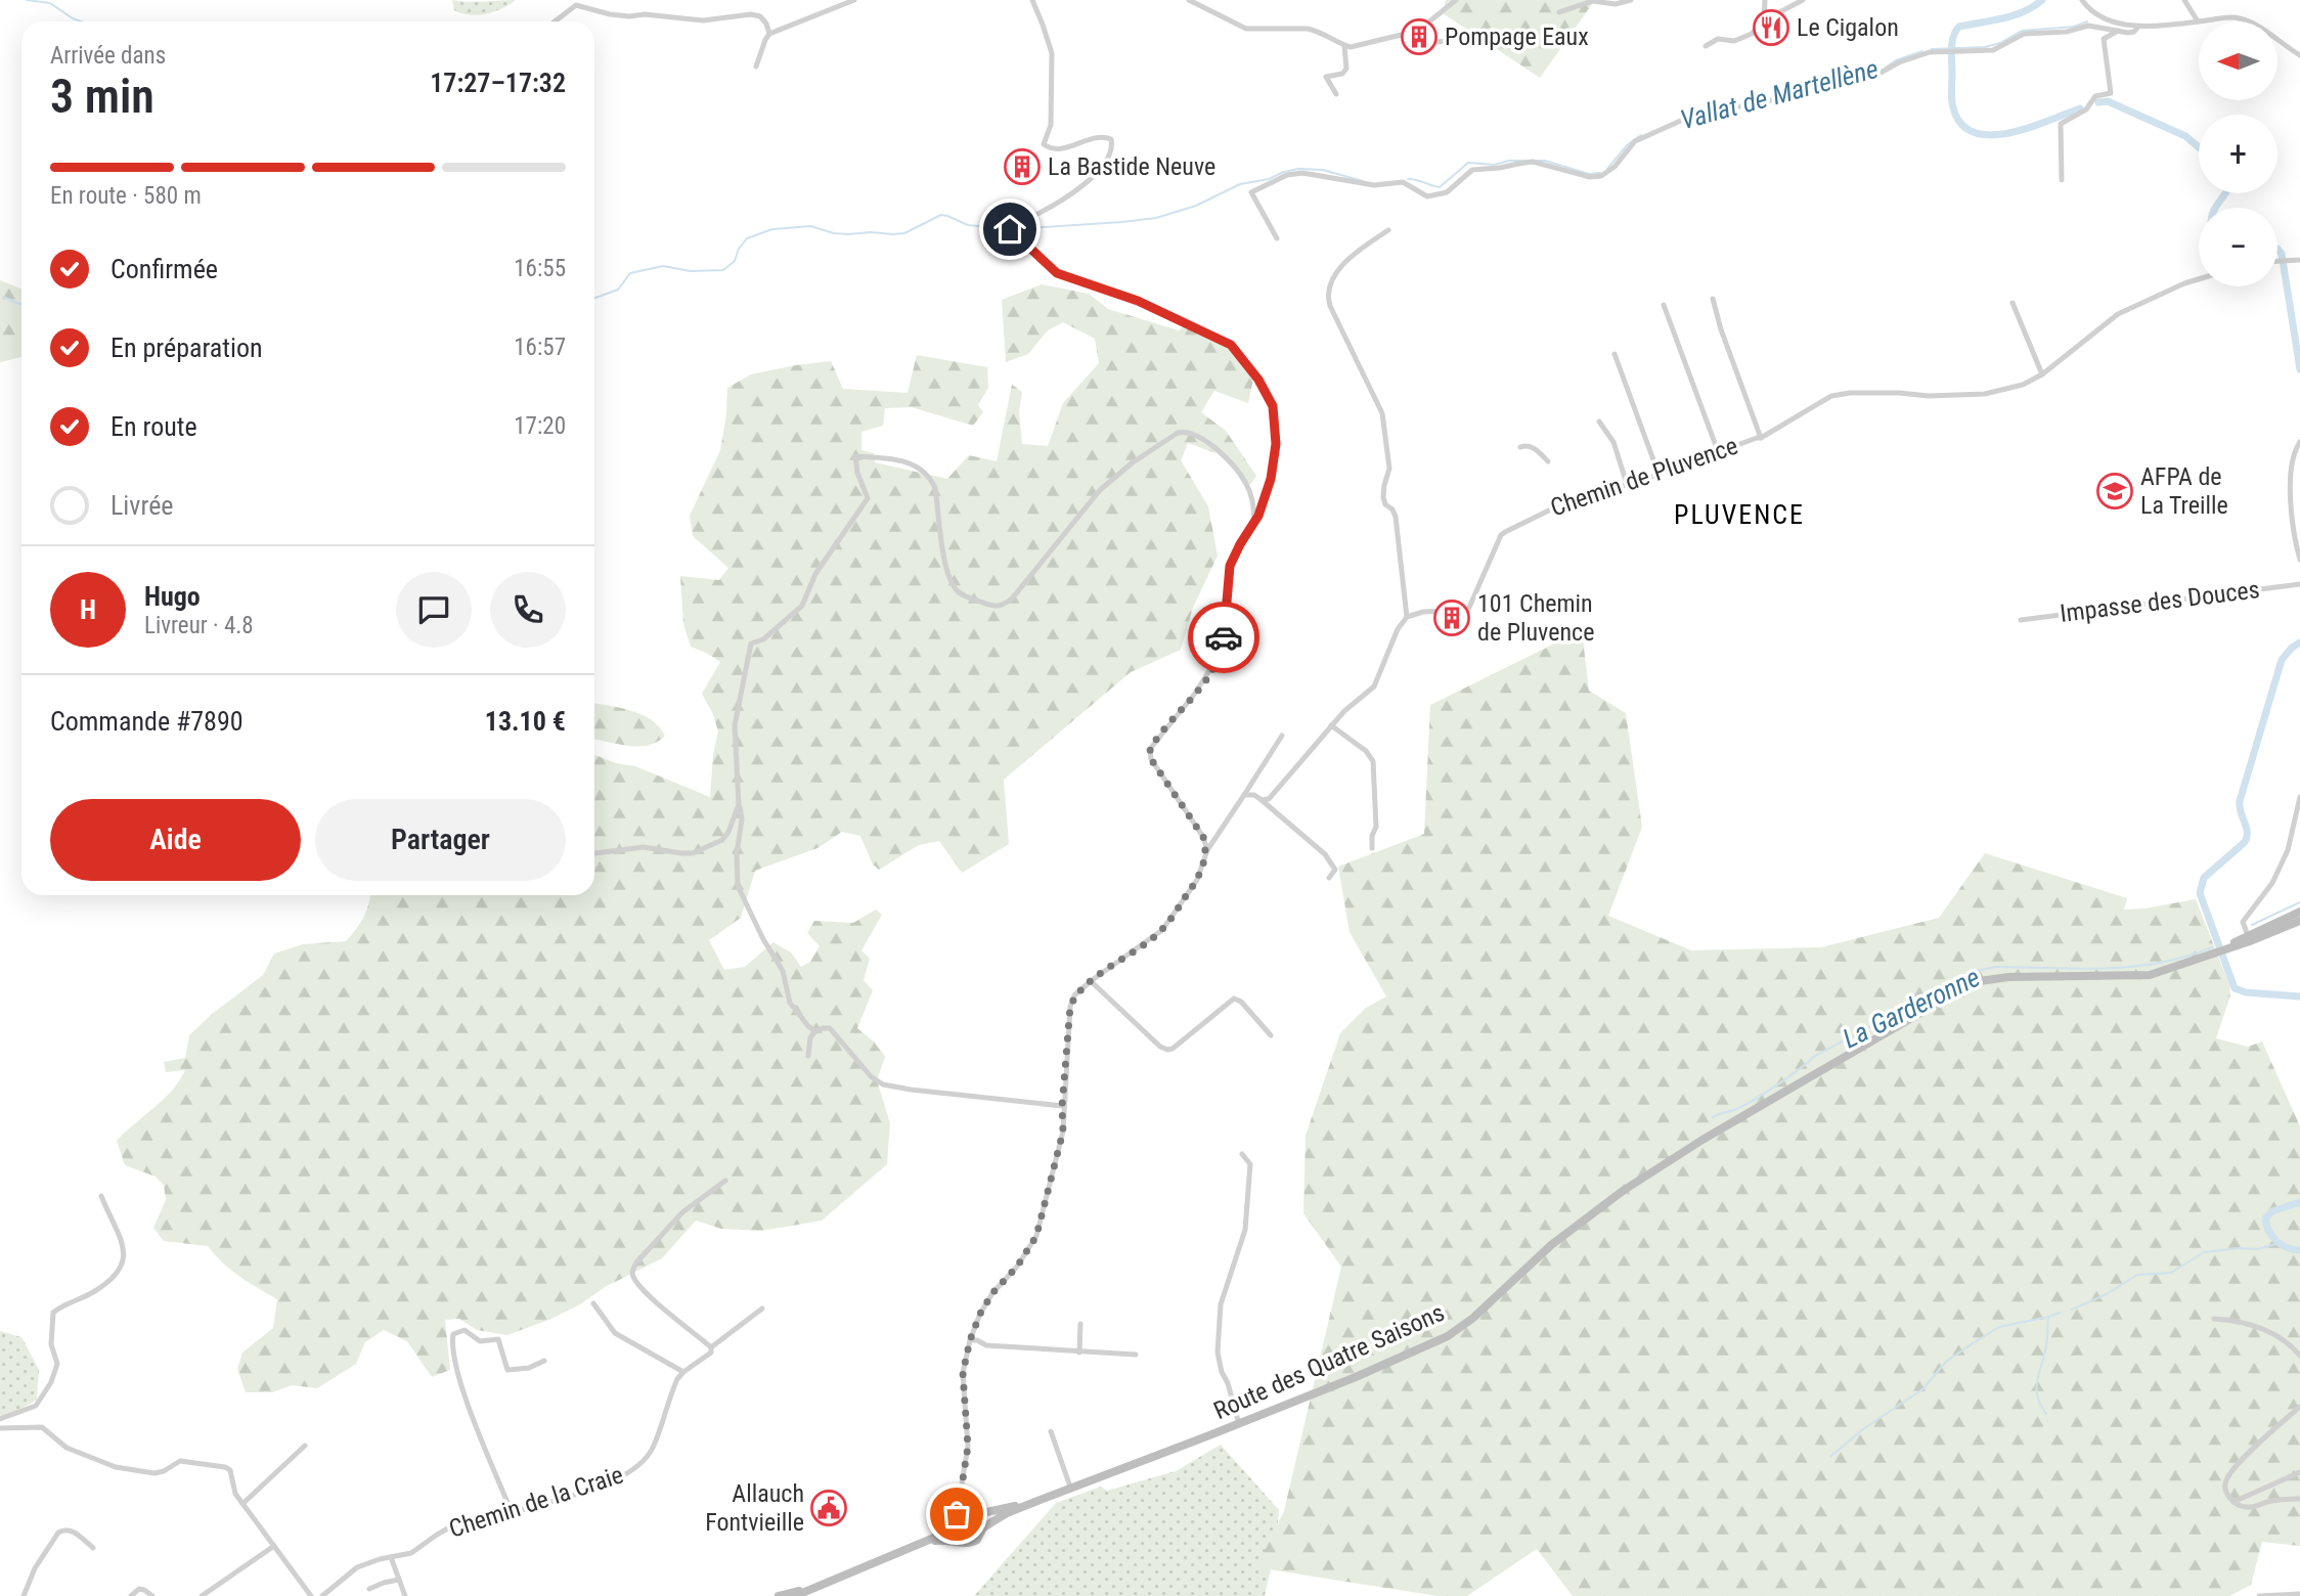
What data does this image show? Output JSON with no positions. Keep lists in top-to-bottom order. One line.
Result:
{"streets":{"main road":["Route des Quatre Saisons"],"street":["Chemin de Pluvence","Impasse des Douces","Chemin de la Craie"]},"districts":["PLUVENCE"],"water":["Vallat de Martellène","La Garderonne"],"places":{"restaurant":["Le Cigalon"],"building":["Pompage Eaux","La Bastide Neuve","101 Chemin de Pluvence"],"school or university":["AFPA de La Treille"],"public building":["Allauch Fontvieille"]},"north":"left","page":{"map_buttons":["+","−"],"heading":["3 min","Arrivée dans","17:27–17:32"],"panel":["Hugo","Livreur · 4.8","Commande #7890","13.10 €"],"bar":"En route · 580 m","list":[["Confirmée","16:55"],["En préparation","16:57"],["En route","17:20"],"Livrée"],"round":"H","buttons":["Aide","Partager"]}}
